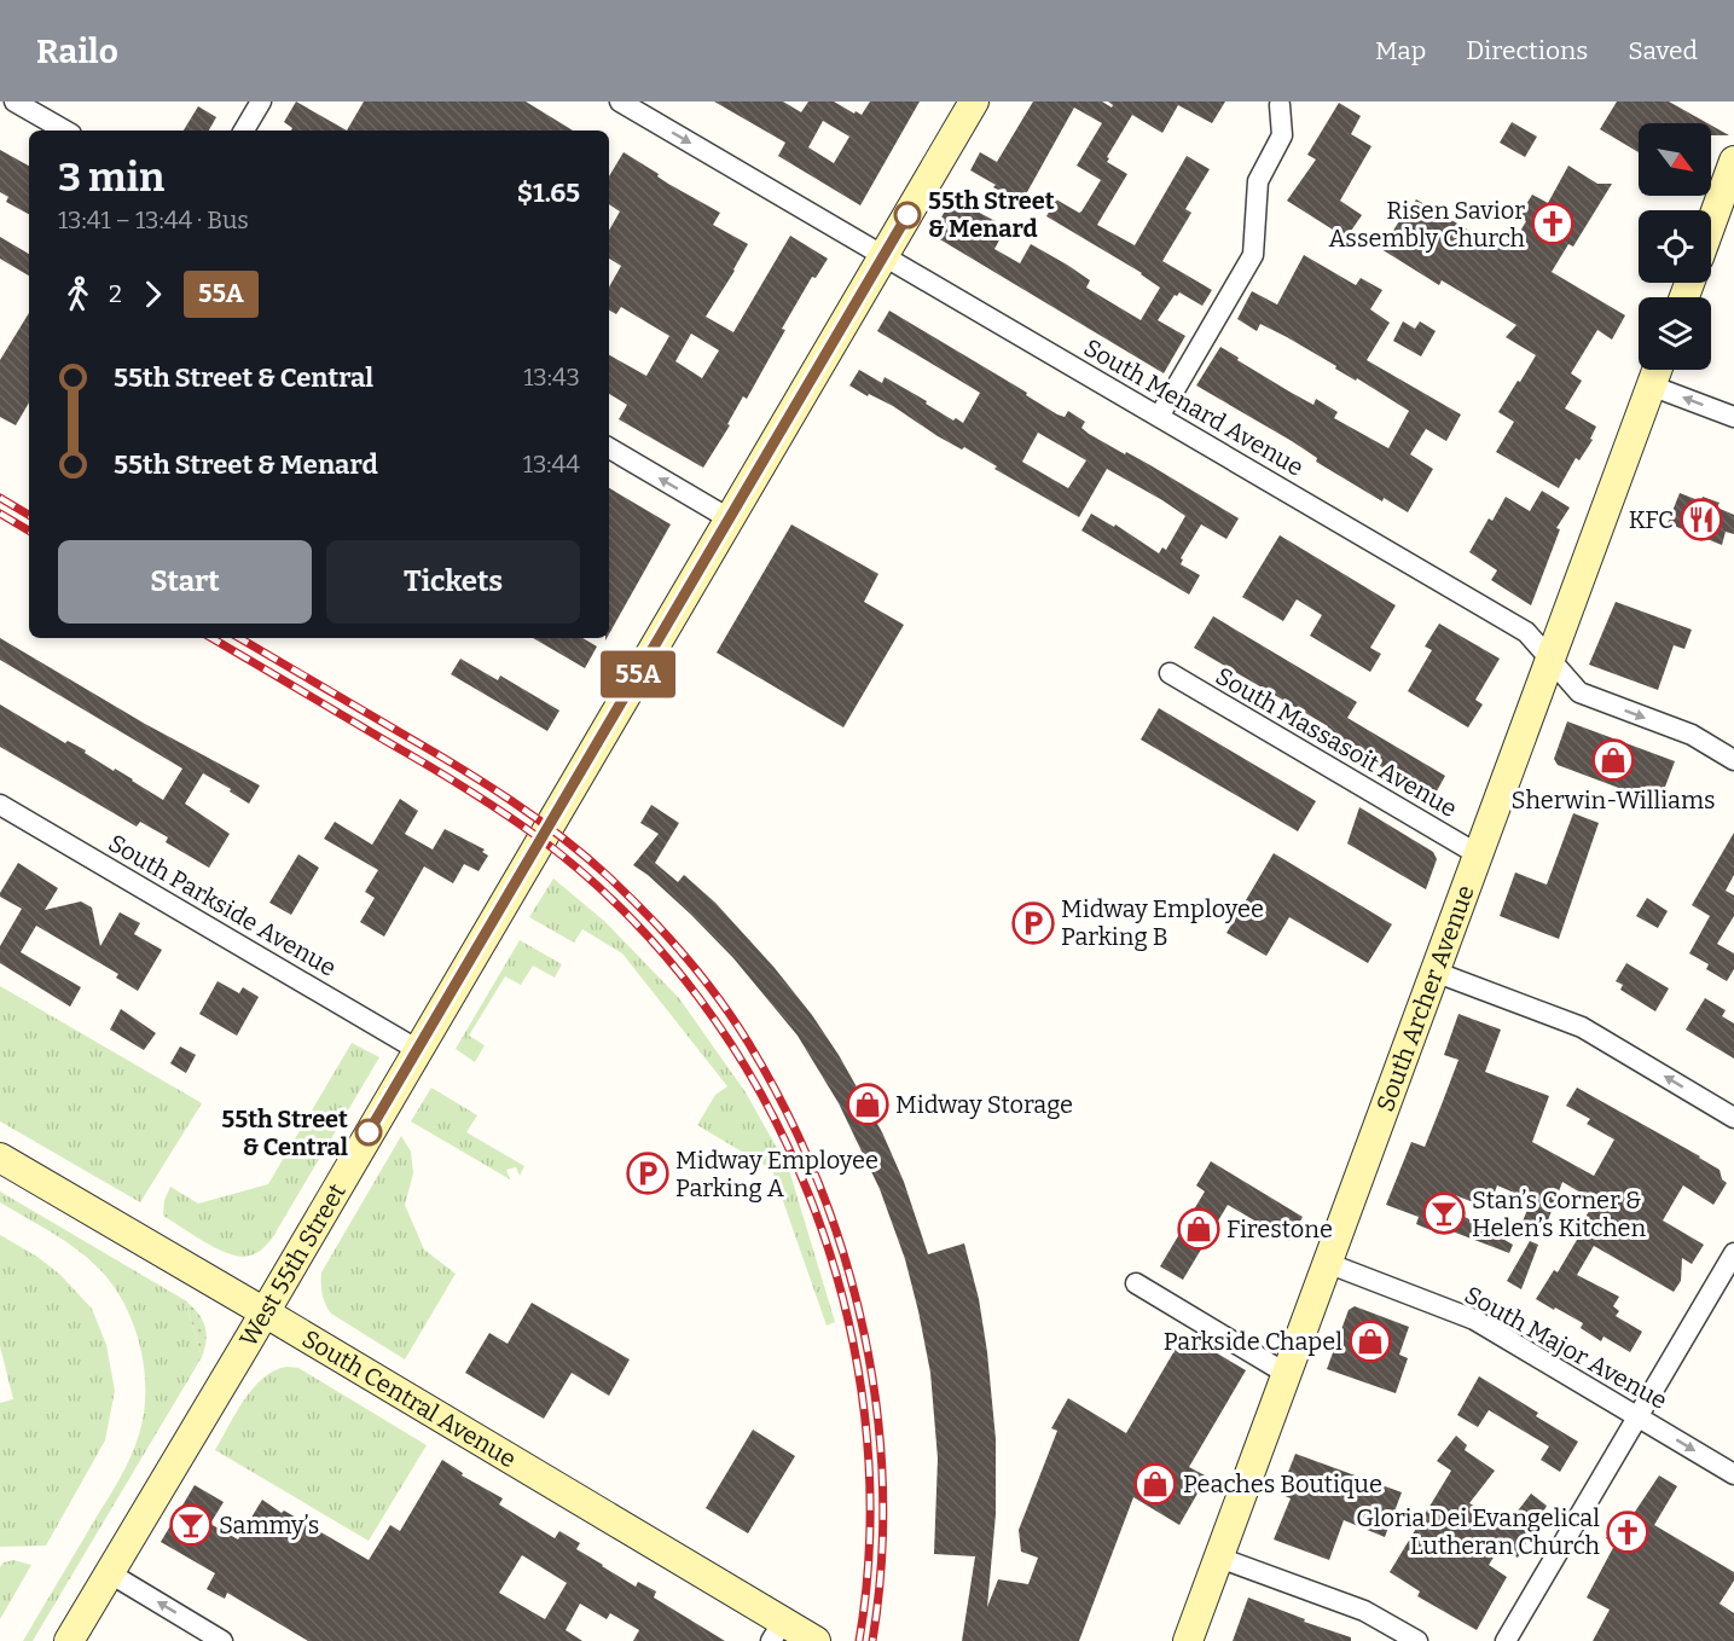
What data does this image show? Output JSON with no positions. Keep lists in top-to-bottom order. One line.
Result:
{"streets":{"main road":["South Archer Avenue","West 55th Street","South Central Avenue"],"street":["South Menard Avenue","South Massasoit Avenue","South Parkside Avenue","South Major Avenue"]},"crossings":[["South Menard Avenue","South Archer Avenue"],["South Menard Avenue","West 55th Street"],["South Massasoit Avenue","South Archer Avenue"],["South Parkside Avenue","West 55th Street"],["South Archer Avenue","South Major Avenue"],["West 55th Street","South Central Avenue"]],"one_way":["South Menard Avenue"],"places":{"other":["55th Street & Menard","55th Street & Central"],"church":["Risen Savior Assembly Church","Gloria Dei Evangelical Lutheran Church"],"restaurant":["KFC"],"shop":["Sherwin-Williams","Midway Storage","Firestone","Parkside Chapel","Peaches Boutique"],"parking":["Midway Employee Parking B","Midway Employee Parking A"],"bar":["Stan’s Corner & Helen’s Kitchen","Sammy’s"]},"lines":["bus line 55A"],"north":"bottom right","page":{"header":"Railo","nav":["Map","Directions","Saved"],"on_map":"55A","heading":["3 min","13:41 – 13:44 · Bus","$1.65"],"legs":["2","55A"],"list":[{"name":"55th Street & Central","value":"13:43"},{"name":"55th Street & Menard","value":"13:44"}],"buttons":["Start","Tickets"]}}
